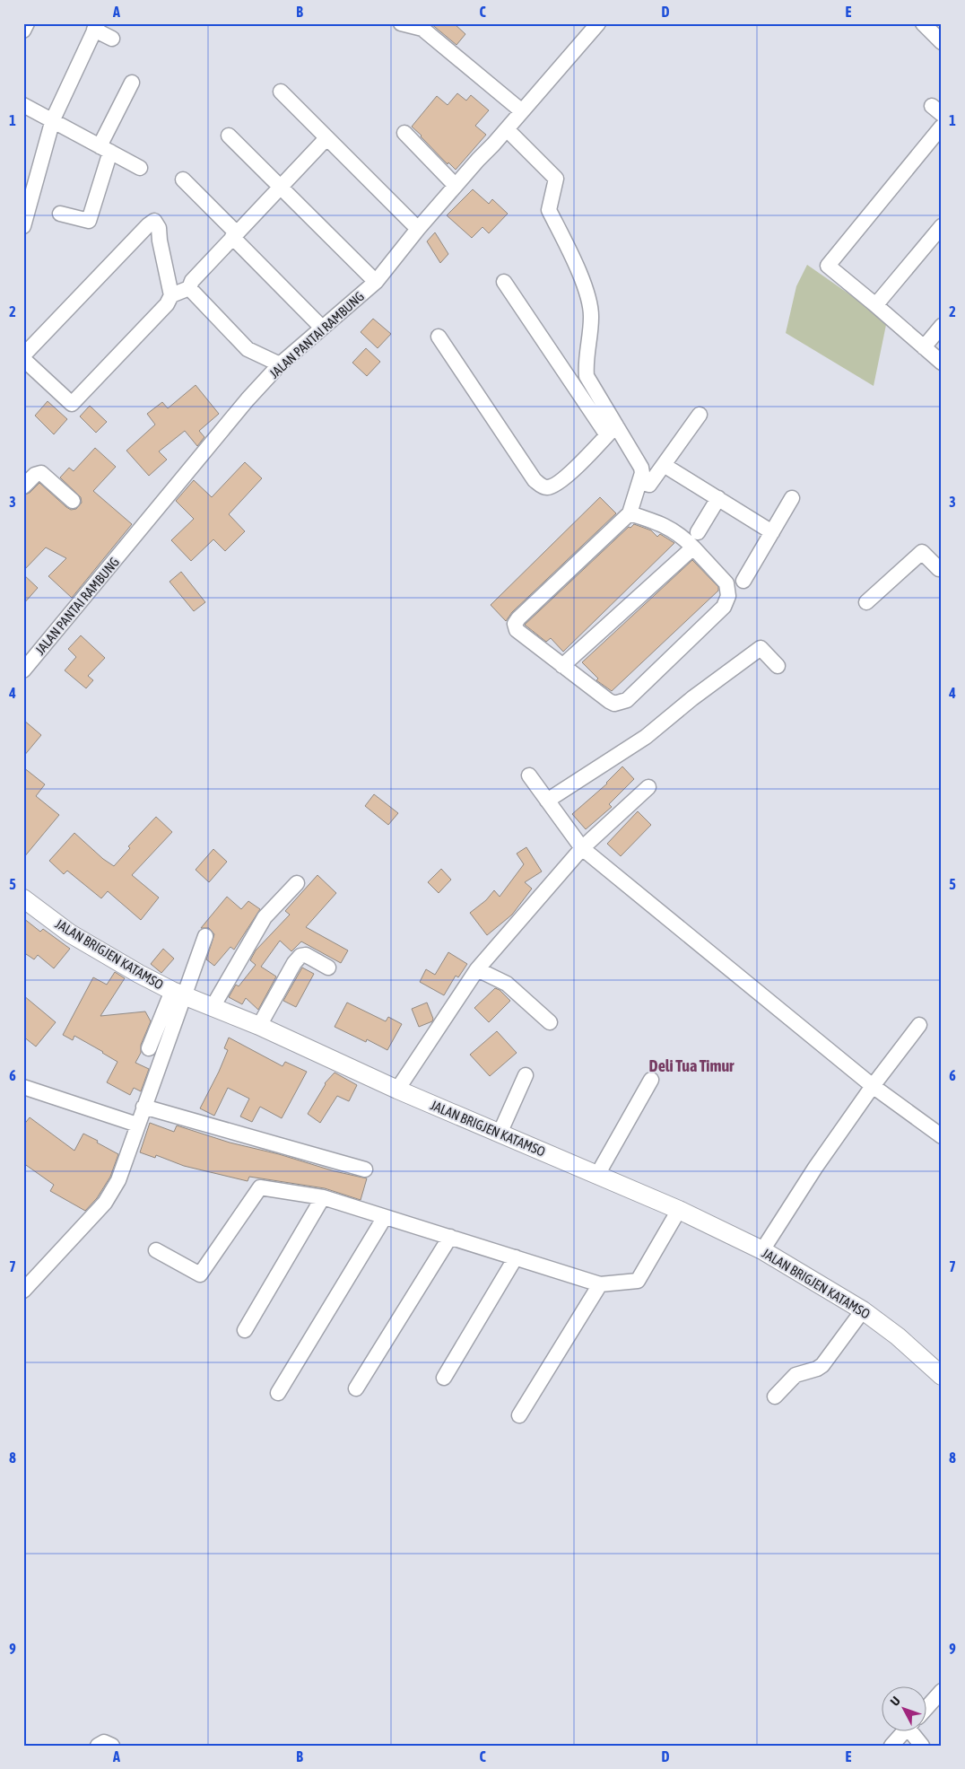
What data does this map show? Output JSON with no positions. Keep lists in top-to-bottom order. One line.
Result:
{"streets":{"main road":["JALAN BRIGJEN KATAMSO"],"street":["JALAN PANTAI RAMBUNG"]},"districts":["Deli Tua Timur"],"north":"top left","grid":{"columns":["A","B","C","D","E"],"rows":["1","2","3","4","5","6","7","8","9"]}}
